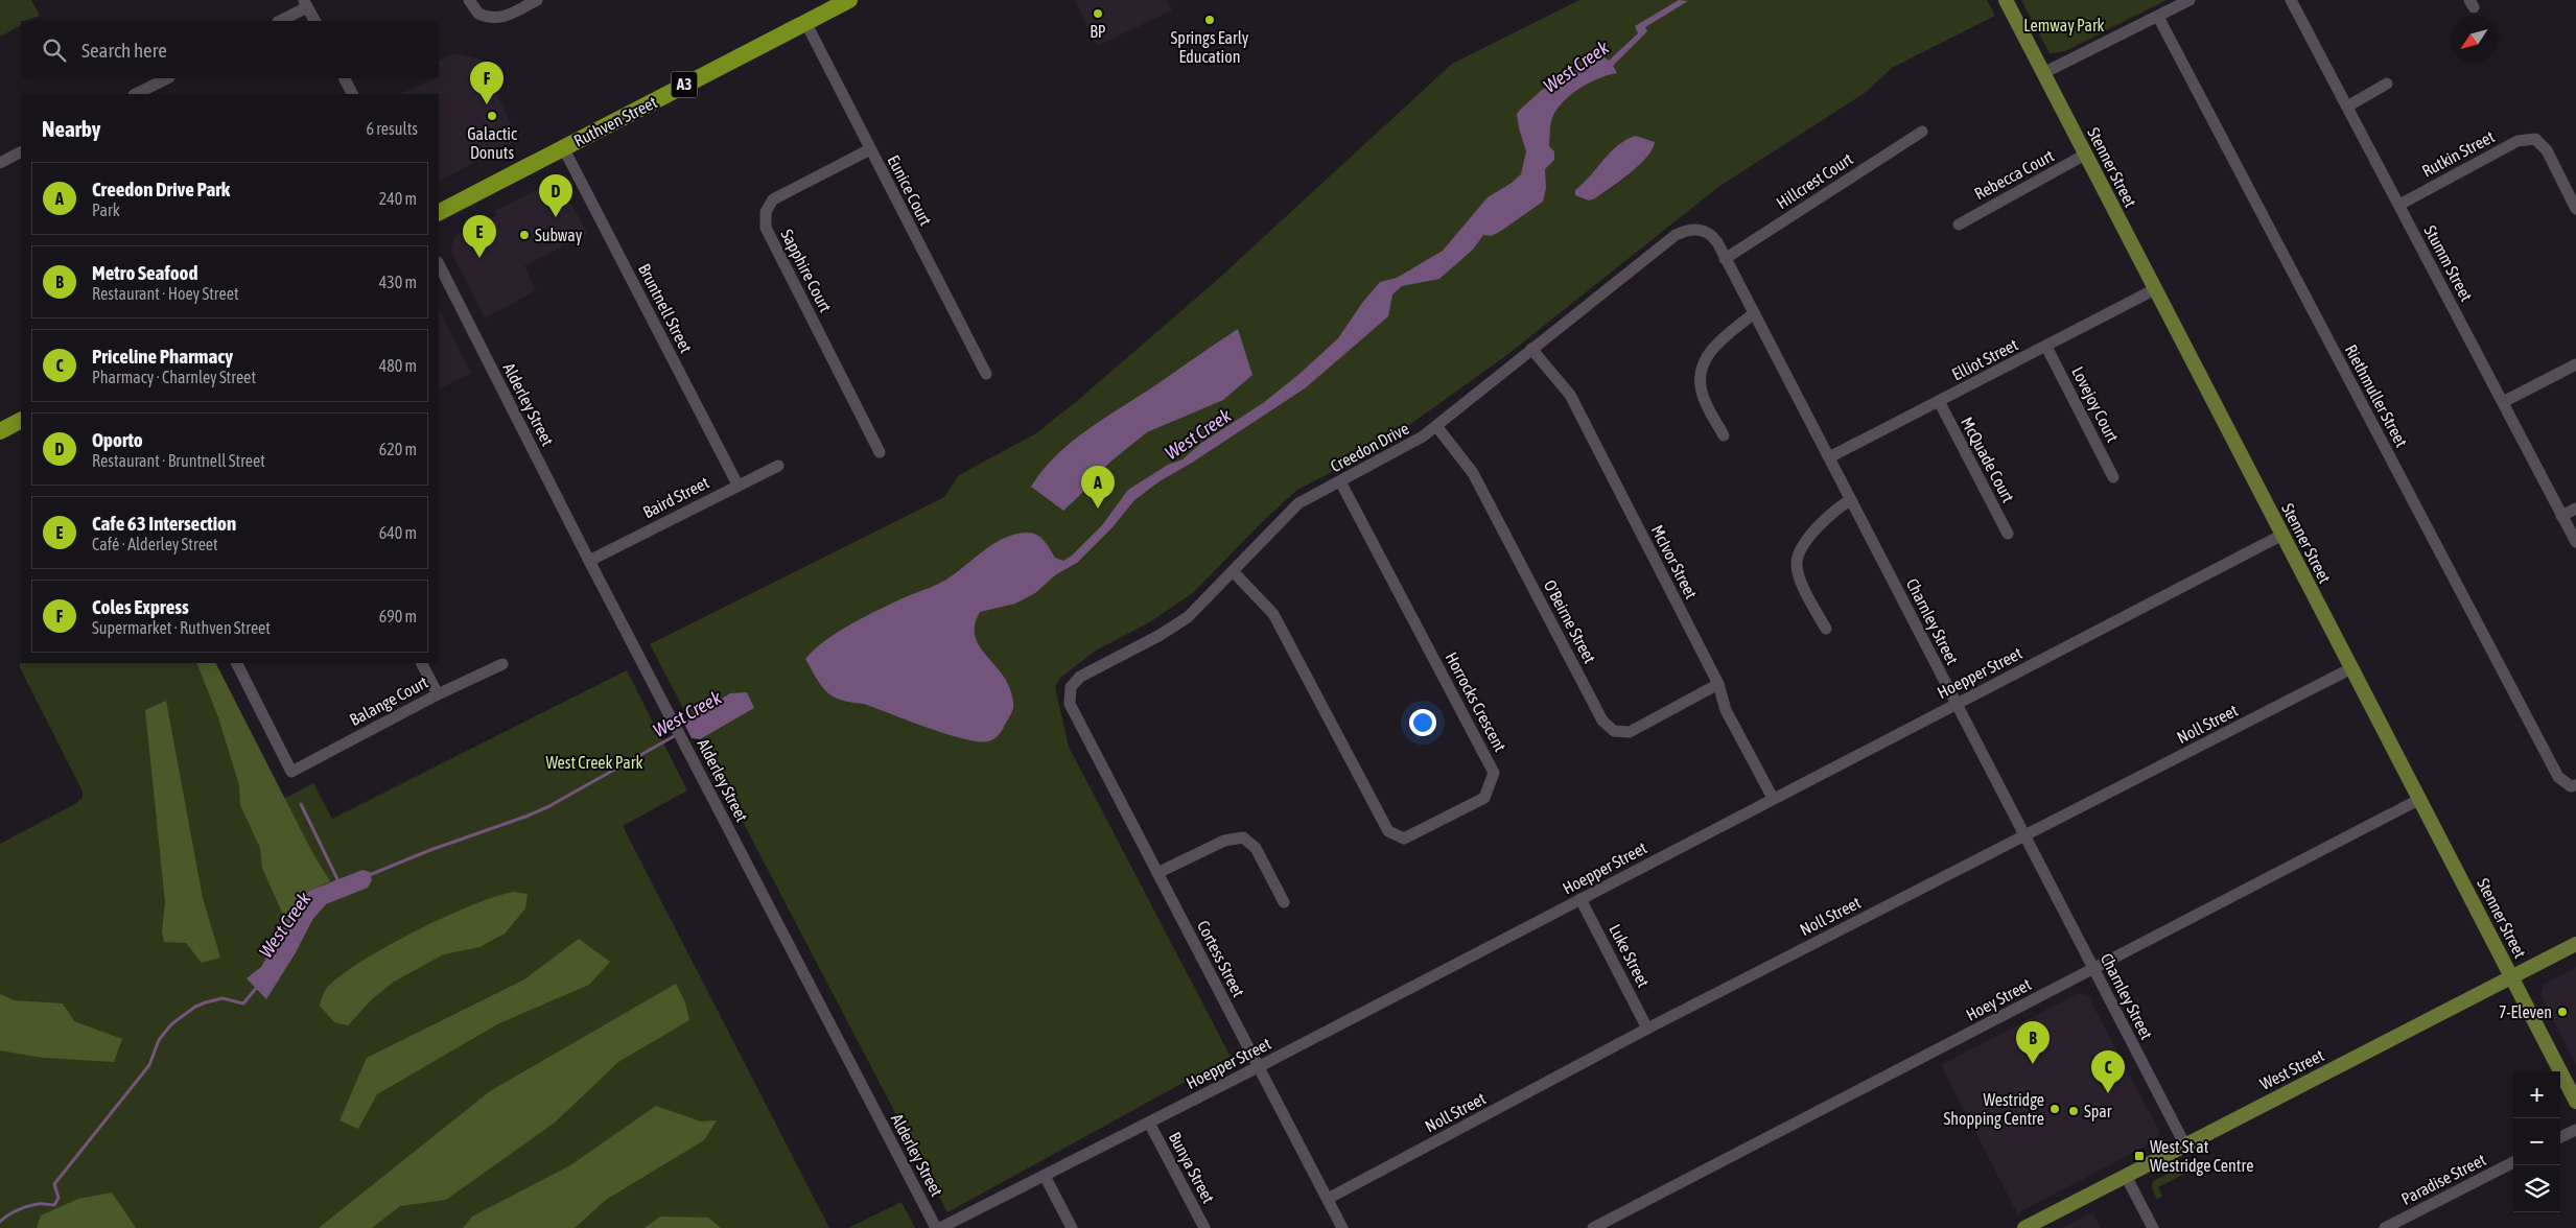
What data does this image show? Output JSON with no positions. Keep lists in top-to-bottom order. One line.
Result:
{"streets":{"highway":["A3","Ruthven Street"],"main road":["Stenner Street","West Street"],"street":["Rutkin Street","Rebecca Court","Hillcrest Court","Eunice Court","Stumm Street","Sapphire Court","Bruntnell Street","Elliot Street","Riethmuller Street","Alderley Street","Lovejoy Court","Creedon Drive","McQuade Court","Baird Street","McIvor Street","O'Beirne Street","Charnley Street","Hoepper Street","Balange Court","Horrocks Crescent","Noll Street","Luke Street","Cortess Street","Hoey Street","Bunya Street","Paradise Street"]},"crossings":[["Ruthven Street","Eunice Court"],["Ruthven Street","Bruntnell Street"],["Rutkin Street","Stumm Street"],["Stenner Street","Rebecca Court"],["Stenner Street","Elliot Street"],["Stenner Street","Hoepper Street"],["Stenner Street","Noll Street"],["Stenner Street","Hoey Street"],["Stenner Street","West Street"],["Hillcrest Court","Charnley Street"],["Eunice Court","Sapphire Court"],["Bruntnell Street","Baird Street"],["Elliot Street","Lovejoy Court"],["Elliot Street","McQuade Court"],["Elliot Street","Charnley Street"],["Alderley Street","Baird Street"],["Creedon Drive","McIvor Street"],["Creedon Drive","O'Beirne Street"],["Creedon Drive","Charnley Street"],["Creedon Drive","Horrocks Crescent"],["Creedon Drive","Cortess Street"],["McIvor Street","O'Beirne Street"],["McIvor Street","Hoepper Street"],["Charnley Street","Hoepper Street"],["Charnley Street","Noll Street"],["Charnley Street","Hoey Street"],["Charnley Street","West Street"],["Hoepper Street","Luke Street"],["Hoepper Street","Cortess Street"],["Hoepper Street","Bunya Street"],["Noll Street","Luke Street"],["Noll Street","Cortess Street"]],"water":["West Creek"],"parks":["Lemway Park","West Creek Park"],"places":{"other":["BP","Springs Early Education","Galactic Donuts","Subway","7-Eleven","Westridge Shopping Centre","Spar"],"transit":["West St at Westridge Centre"]},"north":"bottom left","page":{"search":"Search here","pins":["F","D","E","A","B","C"],"heading":["Nearby","6 results"],"list":[{"mark":"A","name":"Creedon Drive Park","note":"Park","value":"240 m"},{"mark":"B","name":"Metro Seafood","note":"Restaurant · Hoey Street","value":"430 m"},{"mark":"C","name":"Priceline Pharmacy","note":"Pharmacy · Charnley Street","value":"480 m"},{"mark":"D","name":"Oporto","note":"Restaurant · Bruntnell Street","value":"620 m"},{"mark":"E","name":"Cafe 63 Intersection","note":"Café · Alderley Street","value":"640 m"},{"mark":"F","name":"Coles Express","note":"Supermarket · Ruthven Street","value":"690 m"}],"map_buttons":["+","−"]}}
